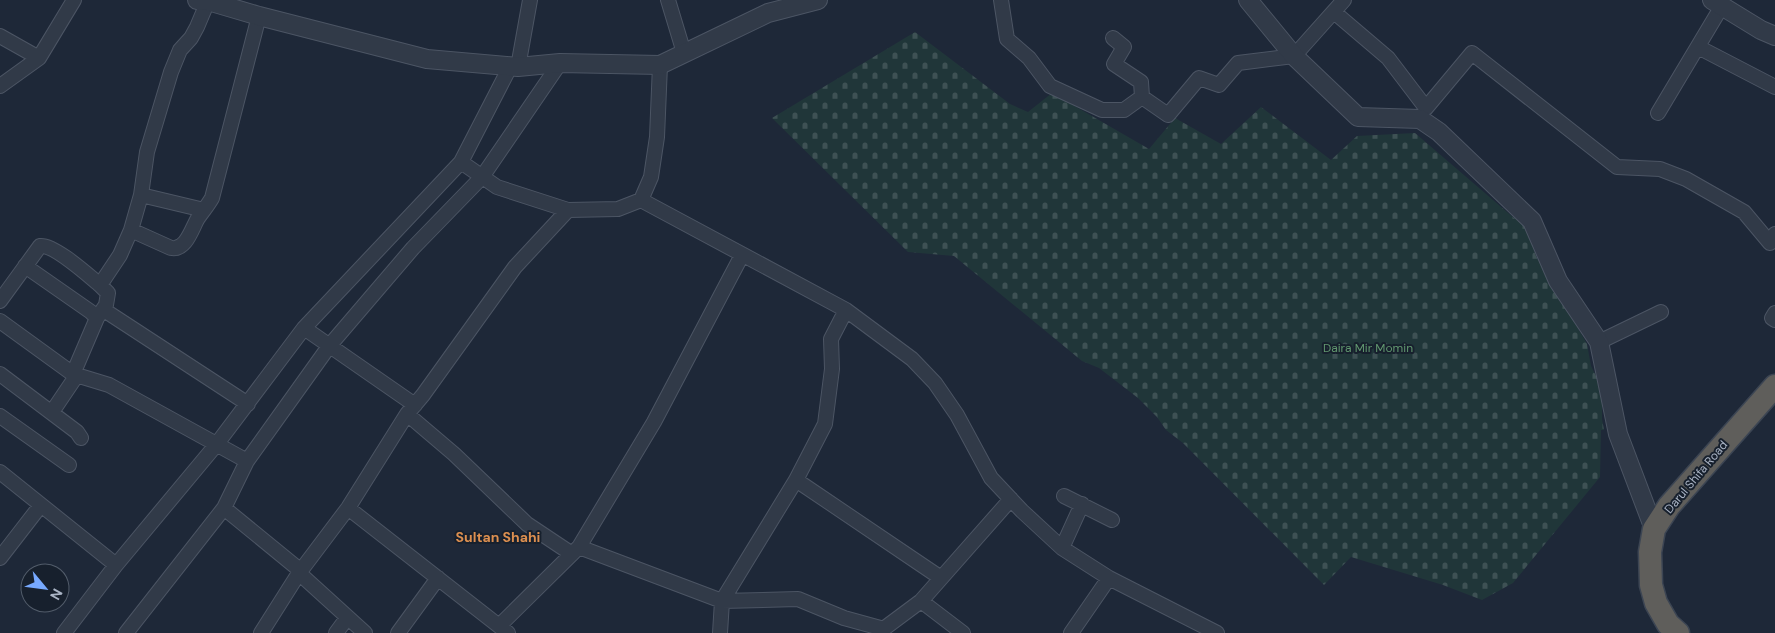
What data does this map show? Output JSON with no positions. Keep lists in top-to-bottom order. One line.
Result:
{"streets":{"highway":["Darul Shifa Road"]},"districts":["Sultan Shahi"],"parks":["Daira Mir Momin"],"north":"bottom right"}
